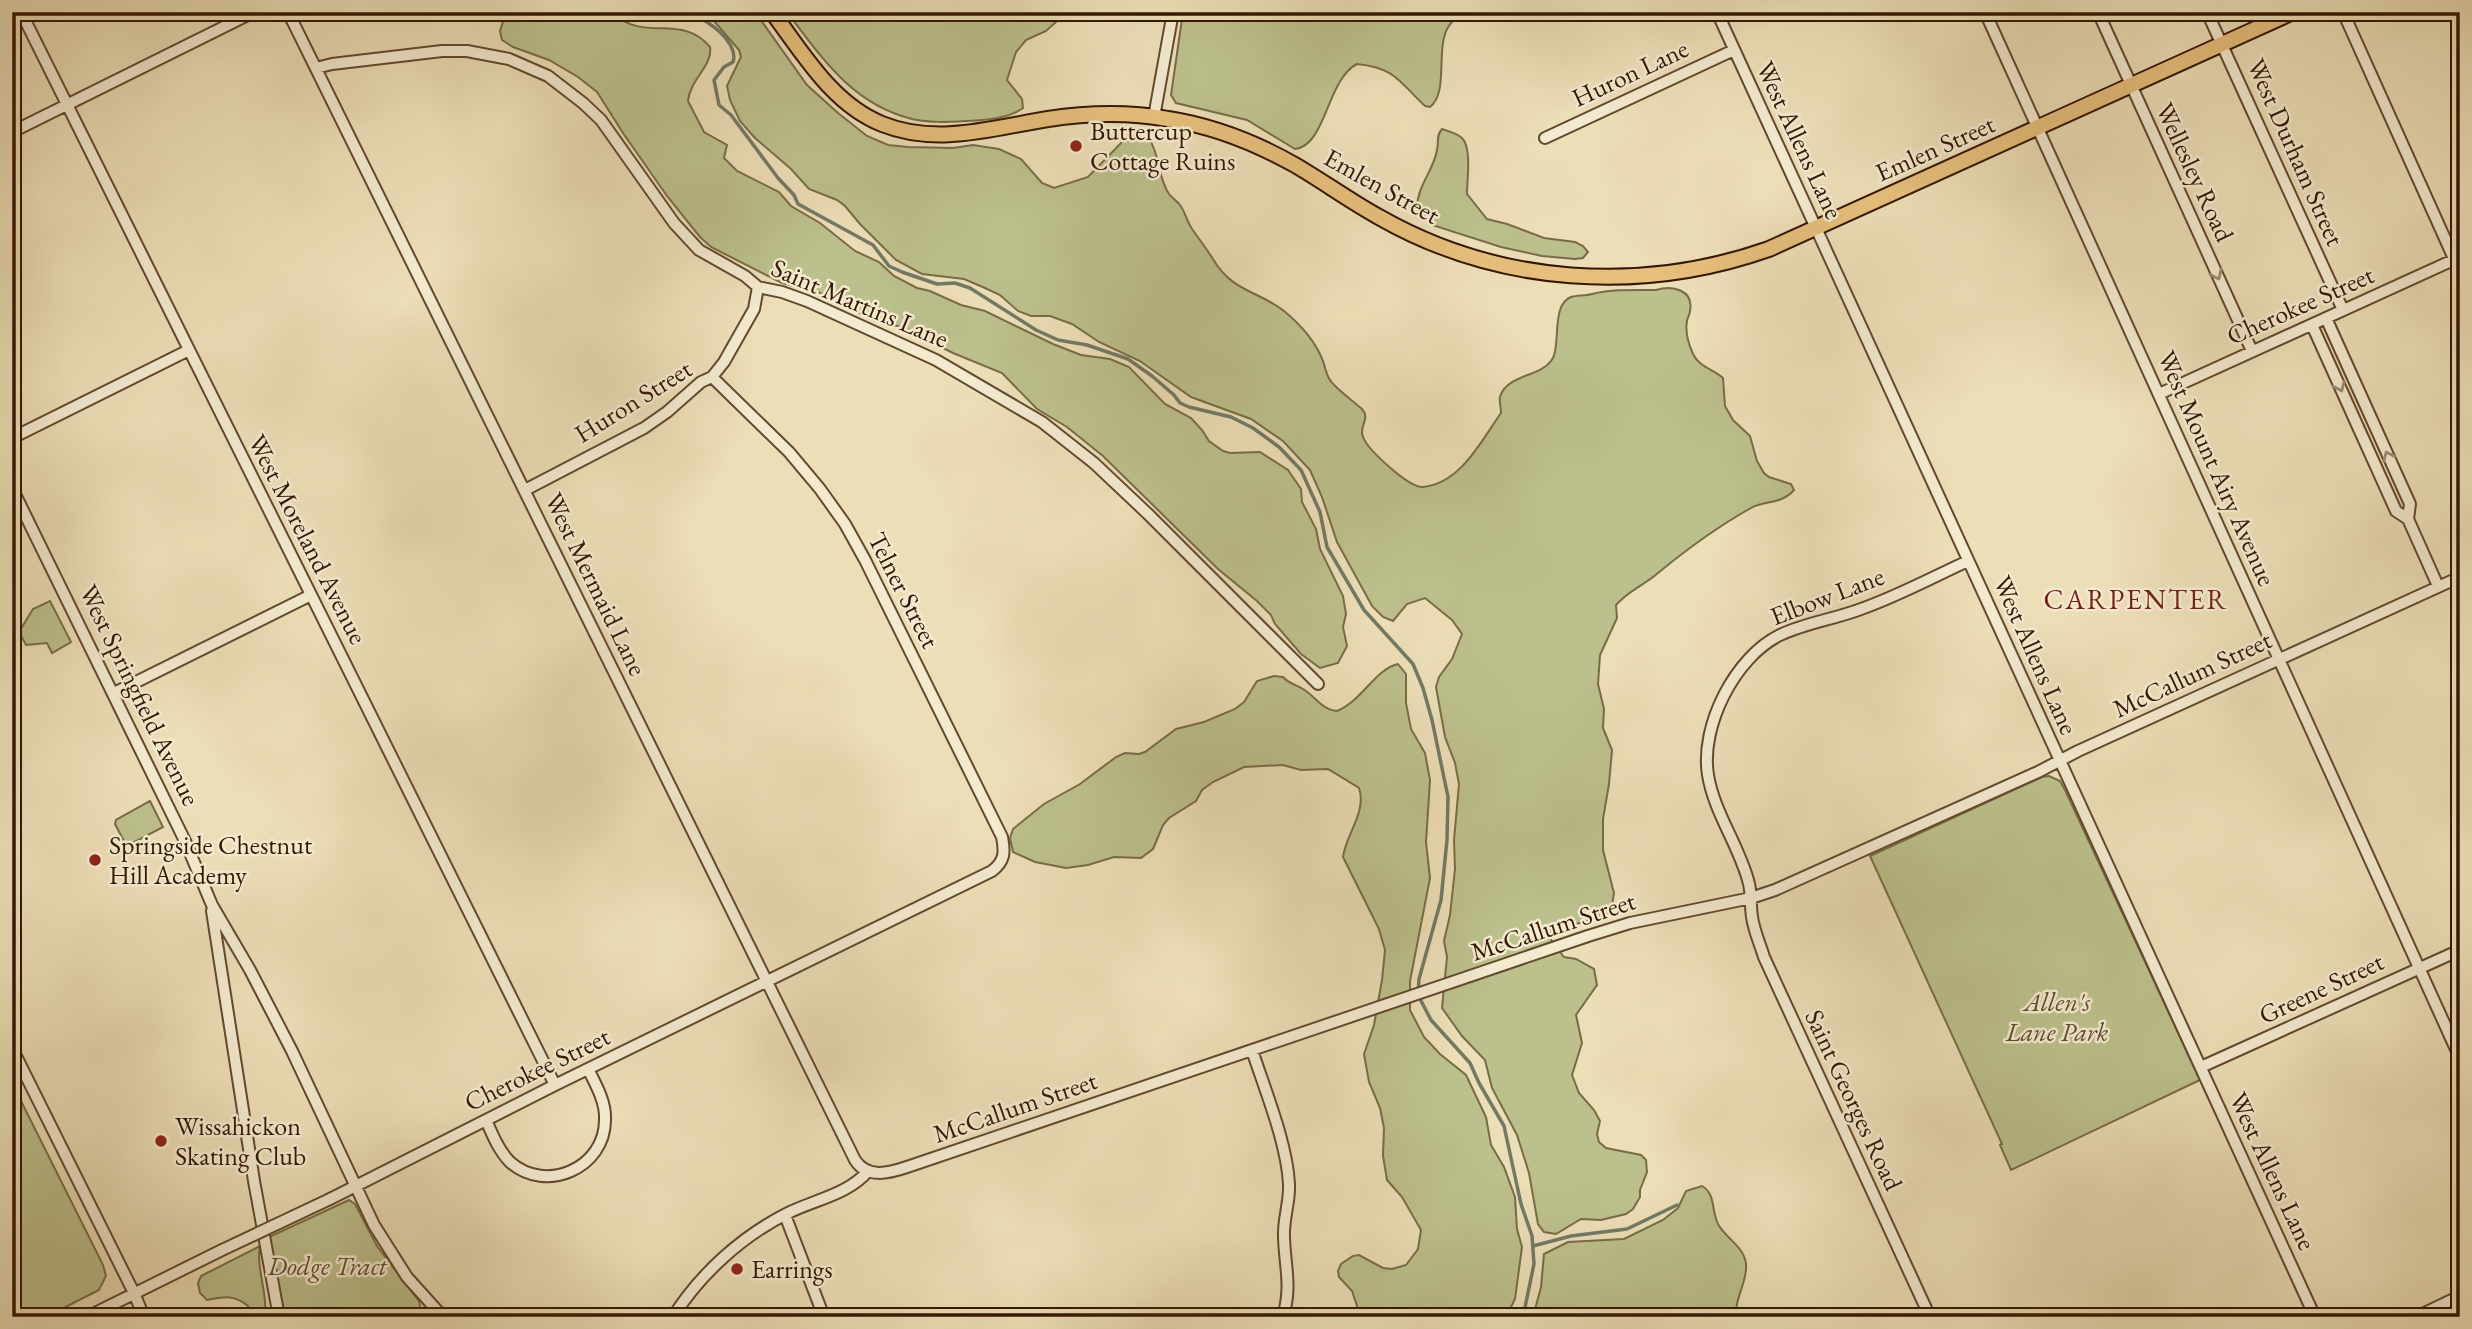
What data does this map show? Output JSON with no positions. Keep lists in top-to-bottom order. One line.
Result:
{"streets":{"main road":["Emlen Street"],"street":["Huron Lane","West Allens Lane","West Durham Street","Wellesley Road","Saint Martins Lane","Cherokee Street","Huron Street","West Mount Airy Avenue","West Moreland Avenue","West Mermaid Lane","Telner Street","Elbow Lane","McCallum Street","West Springfield Avenue","Greene Street","Saint Georges Road"]},"crossings":[["Huron Lane","West Allens Lane"],["West Allens Lane","Emlen Street"],["West Allens Lane","Elbow Lane"],["West Allens Lane","McCallum Street"],["West Allens Lane","Greene Street"],["Emlen Street","West Durham Street"],["Emlen Street","Wellesley Road"],["Emlen Street","West Mount Airy Avenue"],["West Durham Street","Cherokee Street"],["Wellesley Road","Cherokee Street"],["Saint Martins Lane","Huron Street"],["Saint Martins Lane","West Mermaid Lane"],["Cherokee Street","West Mount Airy Avenue"],["Cherokee Street","West Moreland Avenue"],["Cherokee Street","West Mermaid Lane"],["Cherokee Street","Telner Street"],["Cherokee Street","West Springfield Avenue"],["Huron Street","West Mermaid Lane"],["Huron Street","Telner Street"],["West Mount Airy Avenue","McCallum Street"],["West Mount Airy Avenue","Greene Street"],["West Mermaid Lane","McCallum Street"],["Elbow Lane","McCallum Street"],["Elbow Lane","Saint Georges Road"],["McCallum Street","Saint Georges Road"]],"one_way":["Wellesley Road"],"districts":["CARPENTER"],"parks":["Allen's Lane Park","Dodge Tract"],"places":["Buttercup Cottage Ruins","Springside Chestnut Hill Academy","Wissahickon Skating Club","Earrings"]}
